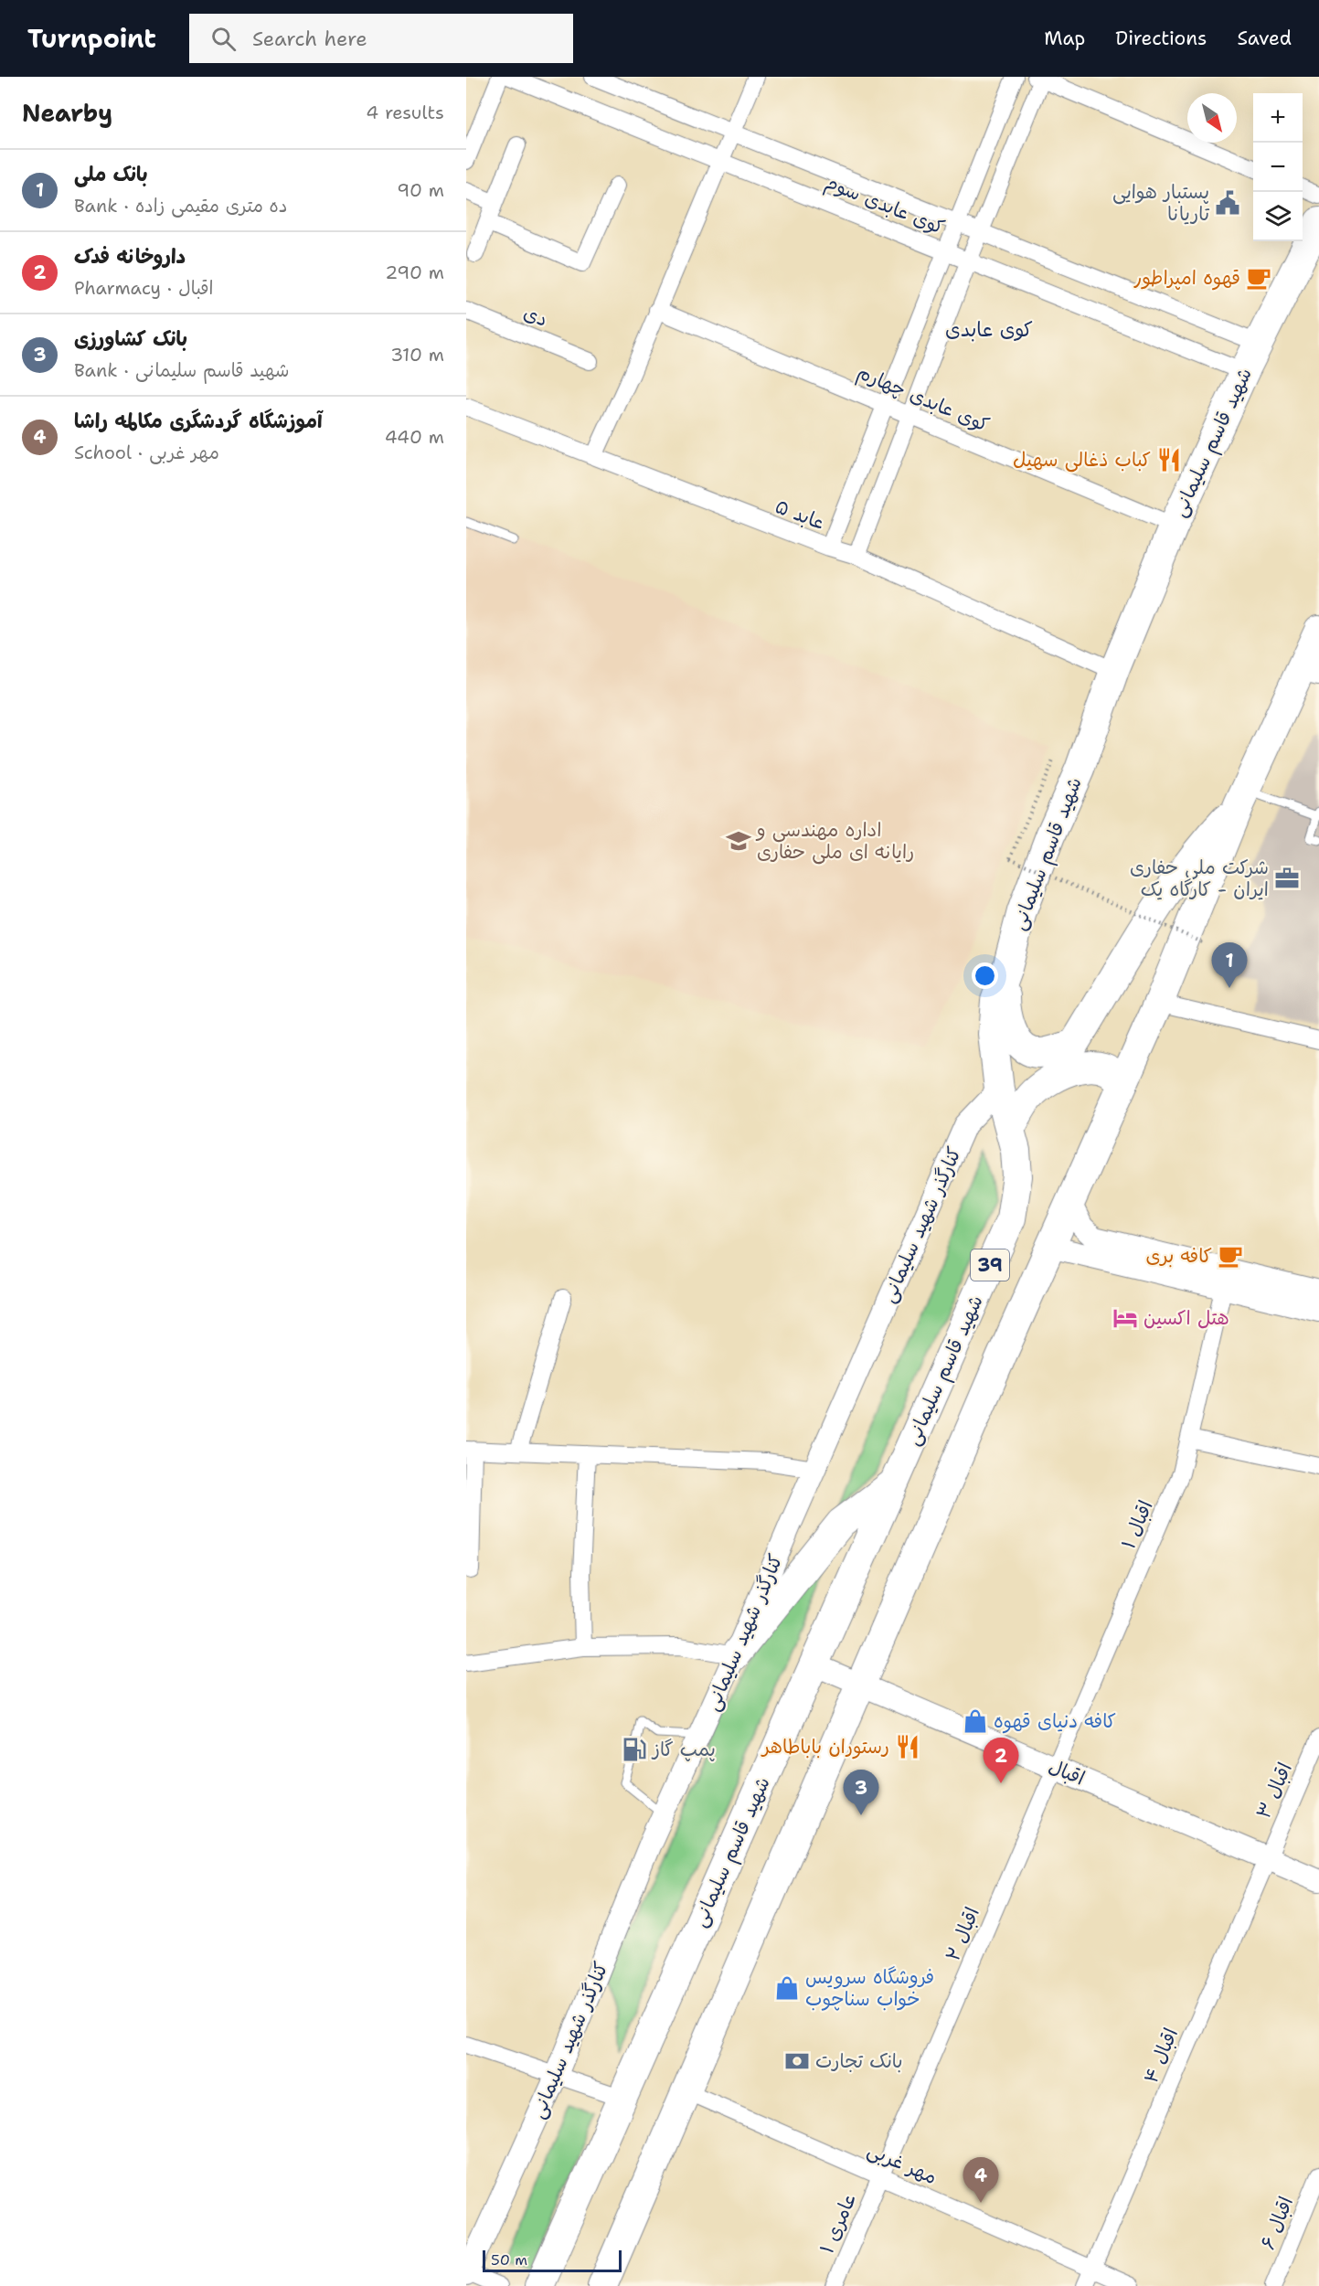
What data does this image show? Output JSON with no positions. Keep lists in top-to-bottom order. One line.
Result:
{"streets":{"highway":["شهید قاسم سلیمانی","39"],"street":["کوی عابدی سوم","دی","کوی عابدی چهارم","عابد ۵","کنارگذر شهید سلیمانی","اقبال ۱","اقبال","اقبال ۳","اقبال ۲","اقبال ۴","مهر غربی","عامری ۱","اقبال ۶"]},"crossings":[["کوی عابدی سوم","شهید قاسم سلیمانی"],["کوی عابدی چهارم","شهید قاسم سلیمانی"],["شهید قاسم سلیمانی","عابد ۵"],["شهید قاسم سلیمانی","کنارگذر شهید سلیمانی"],["شهید قاسم سلیمانی","اقبال"],["39","اقبال"],["39","مهر غربی"],["اقبال ۱","اقبال"],["اقبال ۱","اقبال ۲"],["اقبال","اقبال ۳"],["اقبال","اقبال ۲"],["اقبال","اقبال ۴"],["اقبال ۳","اقبال ۴"],["اقبال ۲","مهر غربی"],["اقبال ۲","عامری ۱"],["اقبال ۴","مهر غربی"],["مهر غربی","عامری ۱"]],"districts":["کوی عابدی"],"places":{"public building":["پستبار هوایی تاریانا"],"cafe":["قهوه امپراطور","کافه بری"],"restaurant":["کباب ذغالی سهیل","رستوران باباطاهر"],"school or university":["اداره مهندسی و رایانه ای ملی حفاری"],"office":["شرکت ملی حفاری ایران - کارگاه یک"],"hotel":["هتل اکسین"],"shop":["کافه دنیای قهوه","فروشگاه سرویس خواب سناچوب"],"fuel station":["پمپ گاز"],"bank":["بانک تجارت"]},"scale_bar":"50 m","north":"bottom right","page":{"header":"Turnpoint","search":"Search here","nav":["Map","Directions","Saved"],"heading":["Nearby","4 results"],"map_buttons":["+","−"],"list":[{"mark":"1","name":"بانک ملی","note":"Bank · ده متری مقیمی زاده","value":"90 m"},{"mark":"2","name":"داروخانه فدک","note":"Pharmacy · اقبال","value":"290 m"},{"mark":"3","name":"بانک کشاورزی","note":"Bank · شهید قاسم سلیمانی","value":"310 m"},{"mark":"4","name":"آموزشگاه گردشگری مکالمه راشا","note":"School · مهر غربی","value":"440 m"}],"pins":["1","2","3","4"],"scale":"50 m"}}
